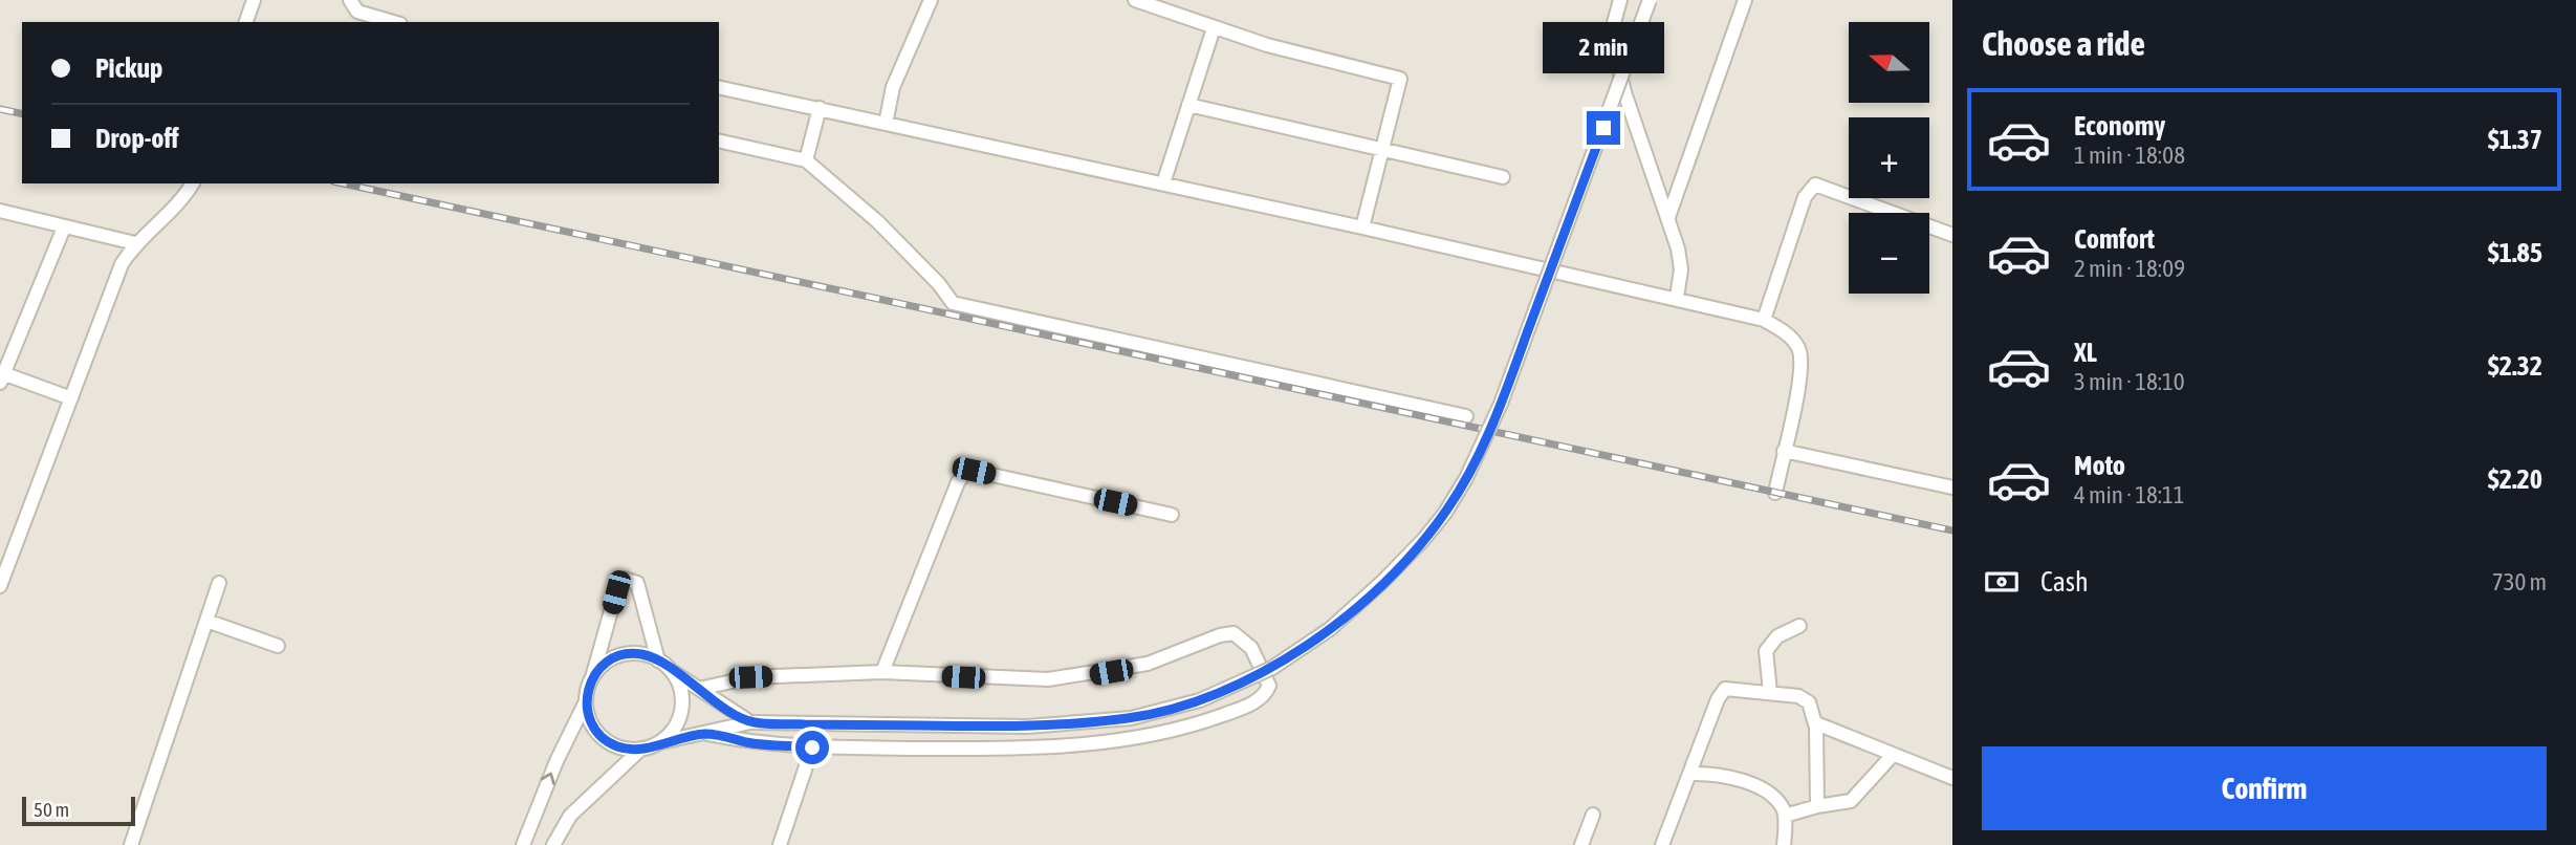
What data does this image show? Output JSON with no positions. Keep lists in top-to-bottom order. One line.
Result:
{"scale_bar":"50 m","north":"left","page":{"heading":"Choose a ride","map_buttons":["+","−"],"bubble":"2 min","banner":["Pickup","Drop-off"],"list":[{"name":"Economy","note":"1 min · 18:08","value":"$1.37"},{"name":"Comfort","note":"2 min · 18:09","value":"$1.85"},{"name":"XL","note":"3 min · 18:10","value":"$2.32"},{"name":"Moto","note":"4 min · 18:11","value":"$2.20"}],"pay":["Cash","730 m"],"buttons":"Confirm","scale":"50 m"}}
